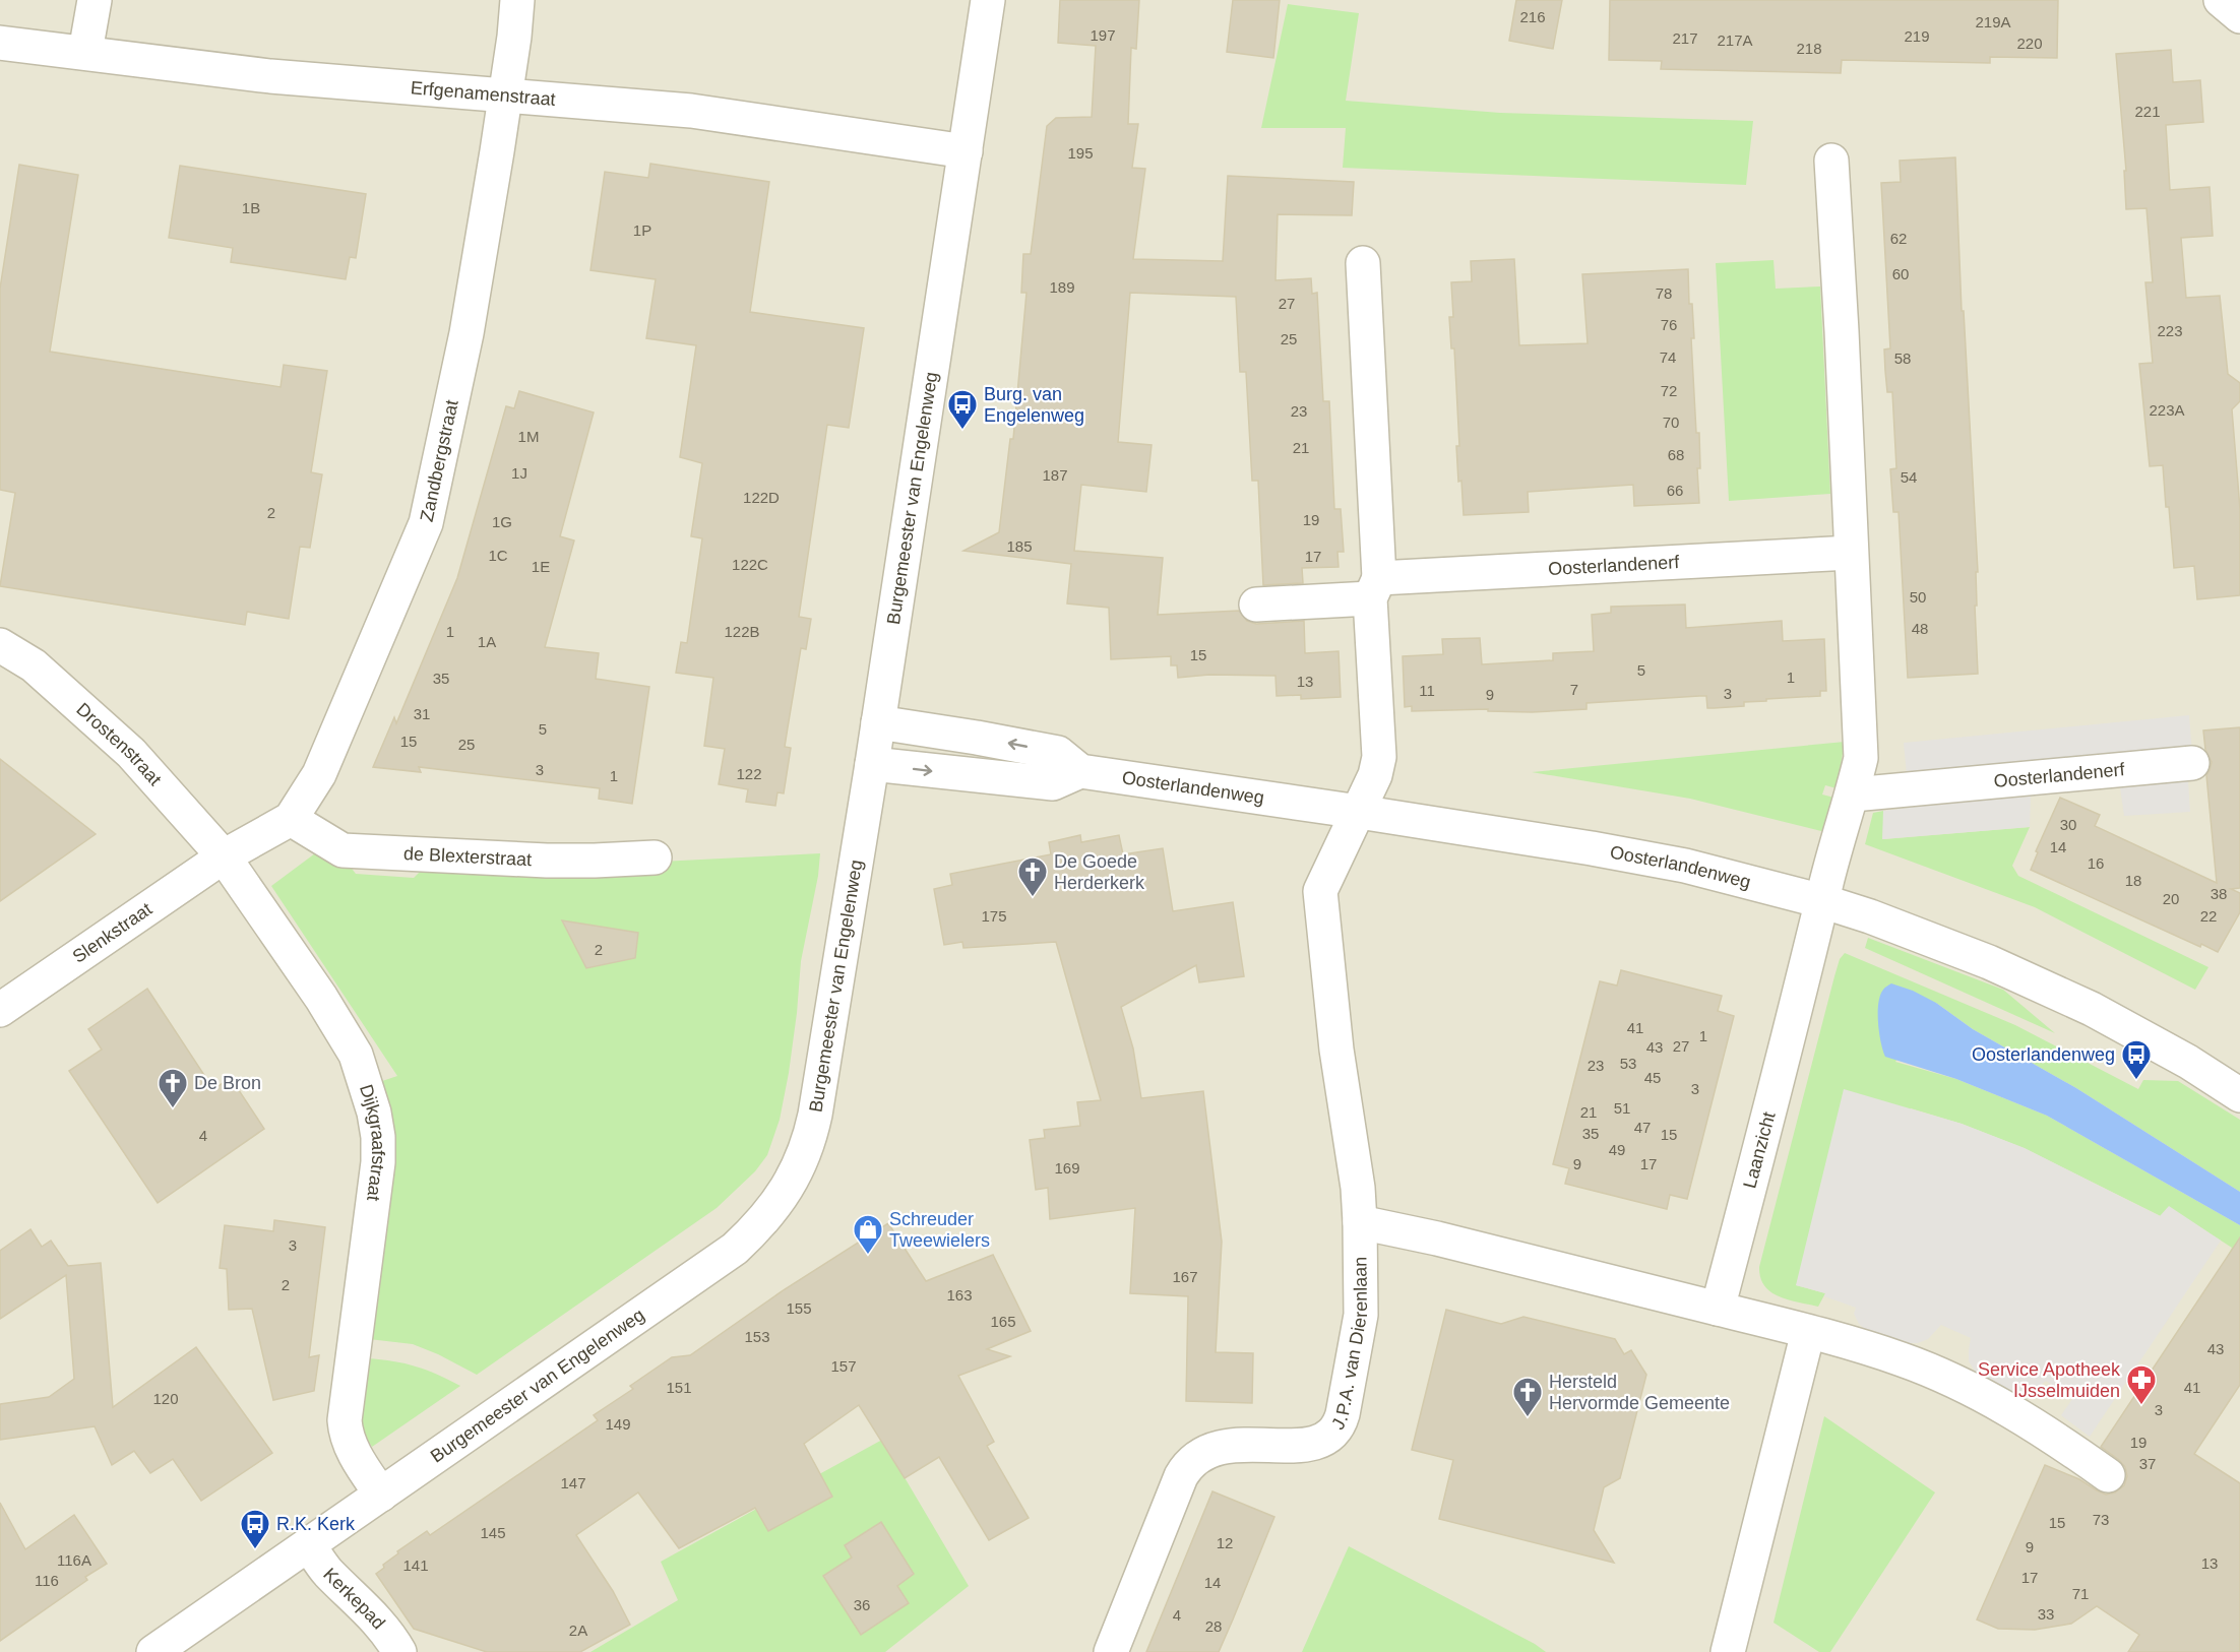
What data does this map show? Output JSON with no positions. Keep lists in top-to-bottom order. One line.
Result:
{"streets":{"street":["Erfgenamenstraat","Zandbergstraat","Burgemeester van Engelenweg","Oosterlandenerf","Drostenstraat","Oosterlandenweg","de Blexterstraat","Slenkstraat","Dijkgraafstraat","Laanzicht","J.P.A. van Dierenlaan","Kerkepad"]},"crossings":[["Erfgenamenstraat","Zandbergstraat"],["Erfgenamenstraat","Burgemeester van Engelenweg"],["Zandbergstraat","Drostenstraat"],["Zandbergstraat","de Blexterstraat"],["Zandbergstraat","Slenkstraat"],["Zandbergstraat","Dijkgraafstraat"],["Burgemeester van Engelenweg","Oosterlandenweg"],["Burgemeester van Engelenweg","Dijkgraafstraat"],["Burgemeester van Engelenweg","Kerkepad"],["Drostenstraat","Slenkstraat"],["Drostenstraat","Dijkgraafstraat"],["Oosterlandenweg","Laanzicht"],["Oosterlandenweg","J.P.A. van Dierenlaan"],["Slenkstraat","Dijkgraafstraat"]],"places":{"bus stop":["Burg. van Engelenweg","Oosterlandenweg","R.K. Kerk"],"church":["De Goede Herderkerk","De Bron","Hersteld Hervormde Gemeente"],"shop":["Schreuder Tweewielers"],"pharmacy":["Service Apotheek IJsselmuiden"]},"house_numbers":["216","219A","197","219","217","217A","220","218","221","195","1B","1P","62","60","189","78","27","76","223","25","74","58","72","223A","23","70","1M","21","68","1J","187","54","66","122D","2","19","1G","185","1C","17","122C","1E","50","48","1","122B","1A","15","5","1","35","13","7","11","3","9","31","5","15","25","3","122","1","30","14","16","18","38","20","175","22","2","41","1","27","43","53","23","45","3","51","21","47","35","15","4","49","9","17","169","3","167","2","163","155","165","153","43","157","151","41","120","3","149","19","37","147","73","15","145","12","9","116A","13","141","17","116","14","71","36","33","4","28","2A"]}
